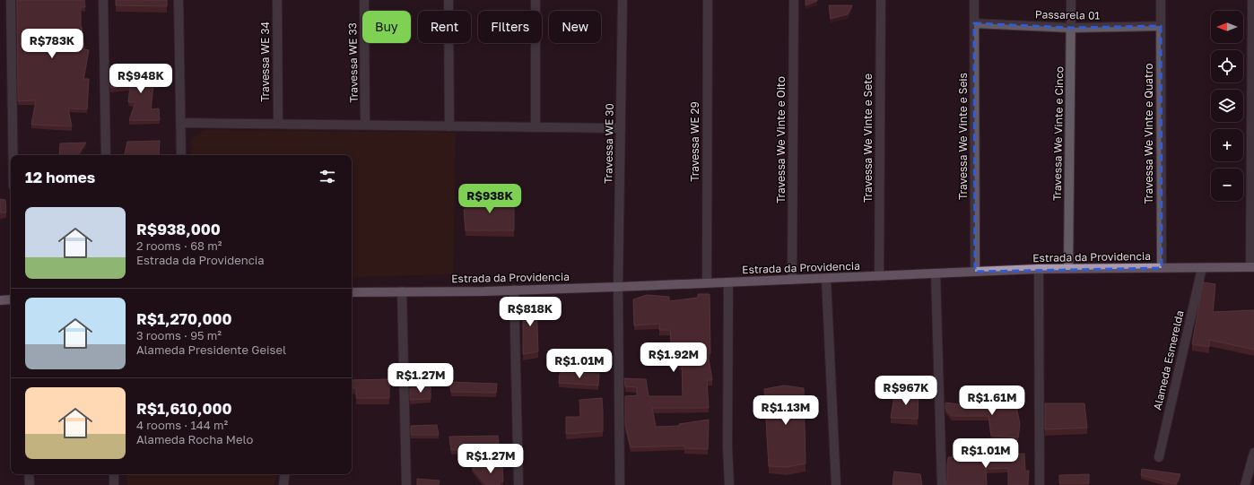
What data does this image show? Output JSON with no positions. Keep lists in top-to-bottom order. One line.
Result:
{"streets":{"main road":["Estrada da Providencia"],"street":["Passarela 01","Travessa WE 34","Travessa WE 33","Travessa We Vinte e Cinco","Travessa We Vinte e Quatro","Travessa We Vinte e Seis","Travessa We Vinte e Sete","Travessa We Vinte e Oito","Travessa WE 29","Travessa WE 30","Alameda Esmerelda"]},"crossings":[["Passarela 01","Travessa We Vinte e Cinco"],["Passarela 01","Travessa We Vinte e Quatro"],["Passarela 01","Travessa We Vinte e Seis"],["Travessa We Vinte e Cinco","Estrada da Providencia"],["Travessa We Vinte e Quatro","Estrada da Providencia"],["Travessa We Vinte e Seis","Estrada da Providencia"],["Travessa We Vinte e Sete","Estrada da Providencia"],["Travessa We Vinte e Oito","Estrada da Providencia"],["Travessa WE 29","Estrada da Providencia"],["Travessa WE 30","Estrada da Providencia"],["Estrada da Providencia","Alameda Esmerelda"]],"north":"left","page":{"map_buttons":["+","−"],"chip":["Buy","Rent","Filters","New"],"price":["R$783K","R$948K","R$938K","R$818K","R$1.92M","R$1.01M","R$1.27M","R$967K","R$1.61M","R$1.13M","R$1.01M","R$1.27M"],"heading":"12 homes","list":[{"name":"R$938,000","note":"2 rooms · 68 m² · Estrada da Providencia"},{"name":"R$1,270,000","note":"3 rooms · 95 m² · Alameda Presidente Geisel"},{"name":"R$1,610,000","note":"4 rooms · 144 m² · Alameda Rocha Melo"}]}}
